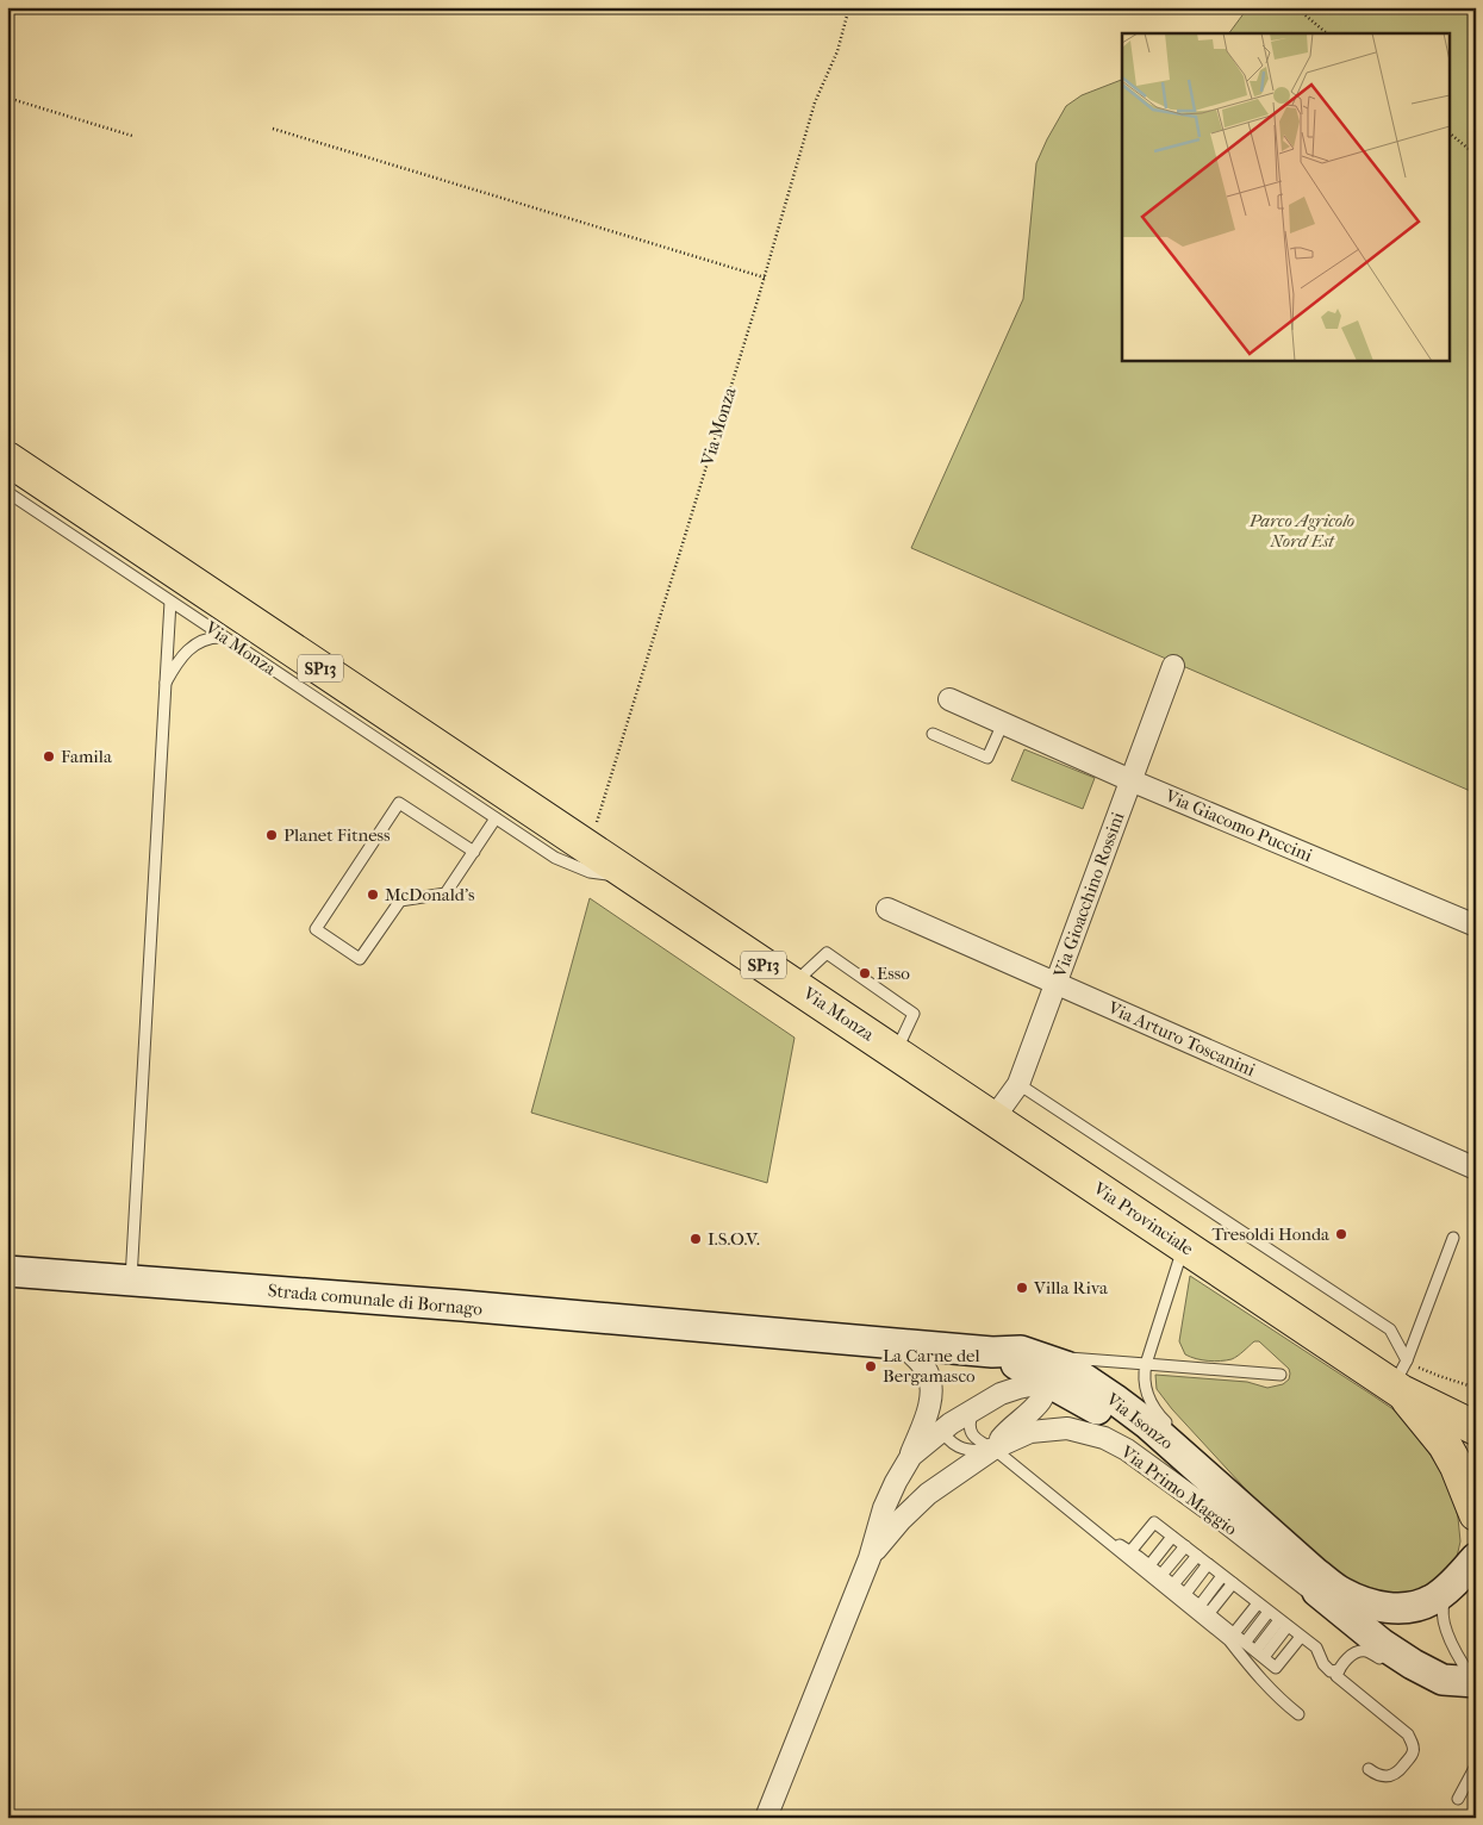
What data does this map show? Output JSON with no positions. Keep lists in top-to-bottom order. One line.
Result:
{"streets":{"main road":["Via Monza","SP13","Via Provinciale"],"street":["Via Giacomo Puccini","Via Gioacchino Rossini","Via Arturo Toscanini","Strada comunale di Bornago","Via Isonzo","Via Primo Maggio"]},"crossings":[["Via Monza","Via Provinciale"],["Via Giacomo Puccini","Via Gioacchino Rossini"],["Via Gioacchino Rossini","Via Arturo Toscanini"],["Via Gioacchino Rossini","Via Provinciale"],["Strada comunale di Bornago","Via Isonzo"],["Via Isonzo","Via Primo Maggio"]],"parks":["Parco Agricolo Nord Est"],"places":["Famila","Planet Fitness","McDonald's","Esso","Tresoldi Honda","I.S.O.V.","Villa Riva","La Carne del Bergamasco"]}
